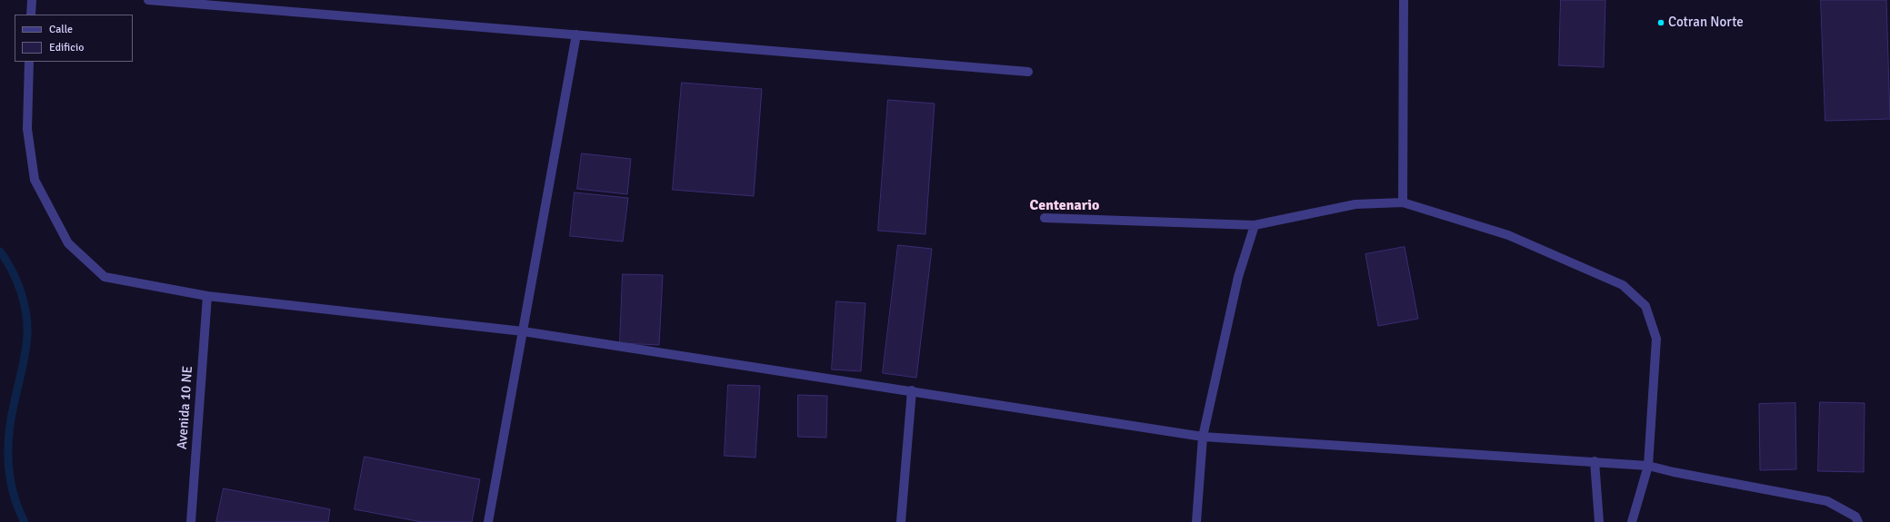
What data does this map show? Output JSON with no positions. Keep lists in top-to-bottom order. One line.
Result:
{"streets":{"street":["Avenida 10 NE"]},"districts":["Centenario"],"places":["Cotran Norte"],"legend":["Calle","Edificio"]}
